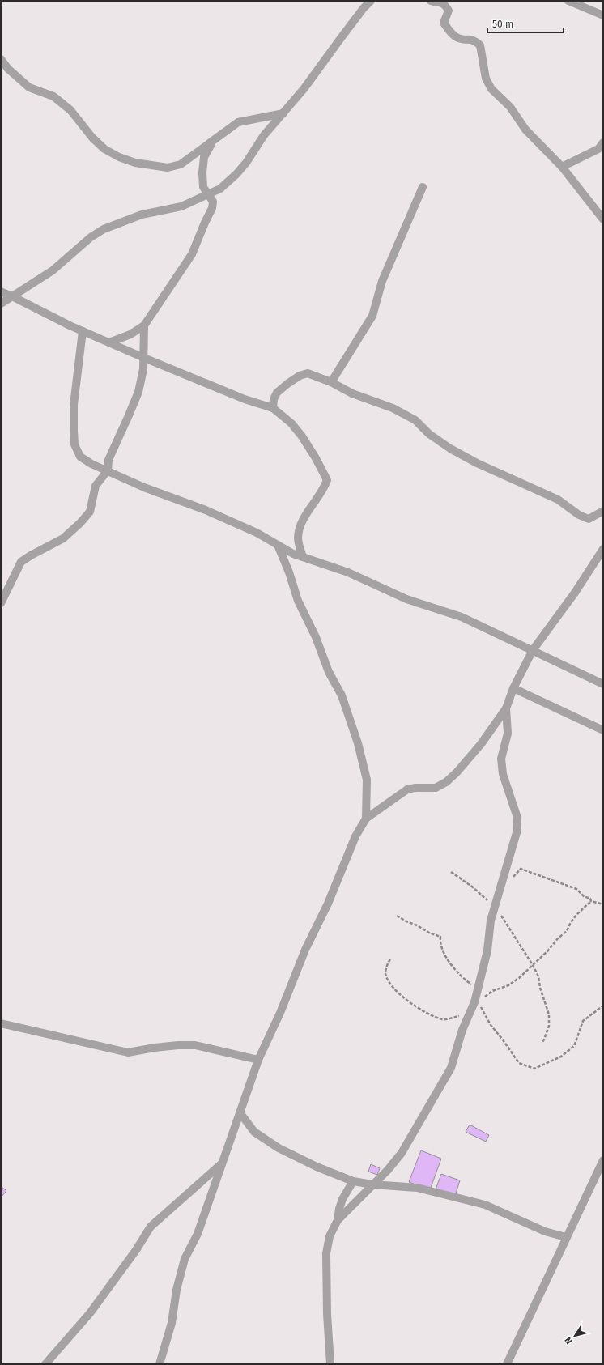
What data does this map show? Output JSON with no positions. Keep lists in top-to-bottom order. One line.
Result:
{"scale_bar":"50 m","north":"bottom left"}
